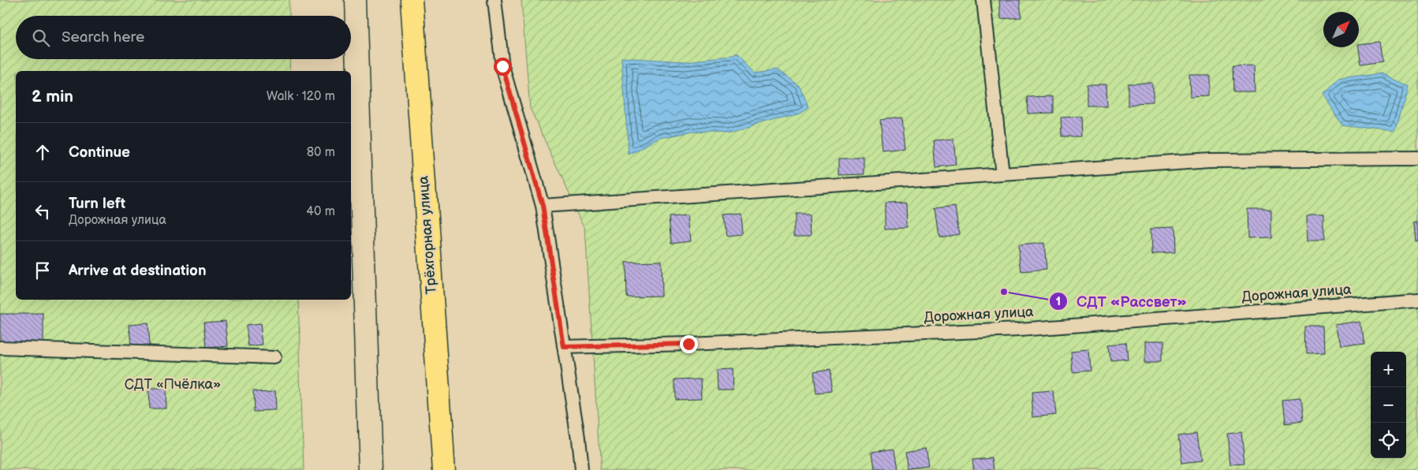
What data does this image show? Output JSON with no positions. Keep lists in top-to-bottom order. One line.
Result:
{"streets":{"highway":["Трёхгорная улица"],"lane":["Дорожная улица"]},"parks":["СДТ «Пчёлка»"],"places":["СДТ «Рассвет»"],"north":"top right","page":{"search":"Search here","heading":["2 min","Walk · 120 m"],"list":[["Continue","80 m"],["Turn left","Дорожная улица","40 m"],"Arrive at destination"],"map_buttons":["+","−"]}}
